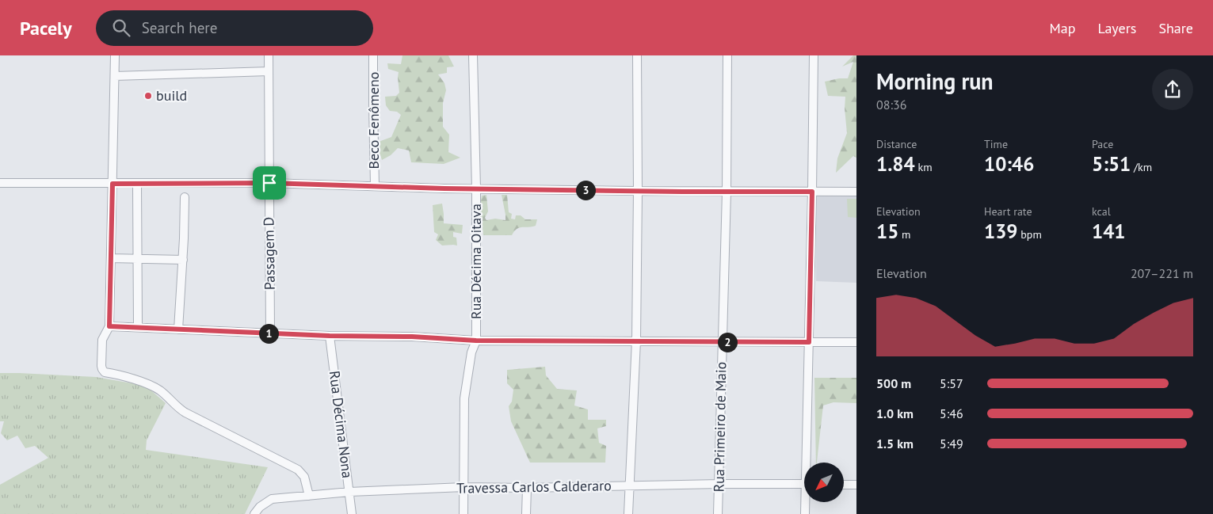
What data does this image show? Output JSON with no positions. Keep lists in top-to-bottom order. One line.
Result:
{"streets":{"street":["Beco Fenômeno","Passagem D","Rua Décima Oitava","Rua Décima Nona","Rua Primeiro de Maio","Travessa Carlos Calderaro"]},"crossings":[["Rua Décima Oitava","Travessa Carlos Calderaro"],["Rua Décima Nona","Travessa Carlos Calderaro"],["Rua Primeiro de Maio","Travessa Carlos Calderaro"]],"places":["build"],"north":"bottom left","page":{"header":"Pacely","search":"Search here","nav":["Map","Layers","Share"],"heading":["Morning run","08:36"],"stats":[["Distance","1.84 km"],["Time","10:46"],["Pace","5:51 /km"],["Elevation","15 m"],["Heart rate","139 bpm"],["kcal","141"]],"pins":["3","1","2"],"chart":["Elevation","207–221 m"],"list":[{"name":"500 m","note":"5:57"},{"name":"1.0 km","note":"5:46"},{"name":"1.5 km","note":"5:49"}]}}
